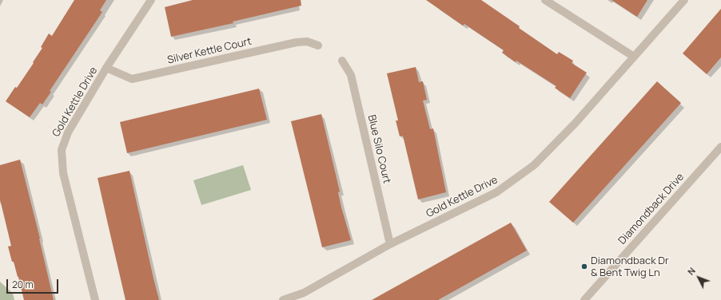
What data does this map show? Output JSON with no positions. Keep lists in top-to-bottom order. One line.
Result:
{"streets":{"street":["Silver Kettle Court","Gold Kettle Drive","Blue Silo Court","Diamondback Drive"]},"crossings":[["Silver Kettle Court","Gold Kettle Drive"],["Gold Kettle Drive","Blue Silo Court"]],"places":["Diamondback Dr & Bent Twig Ln"],"scale_bar":"20 m","north":"top left"}
